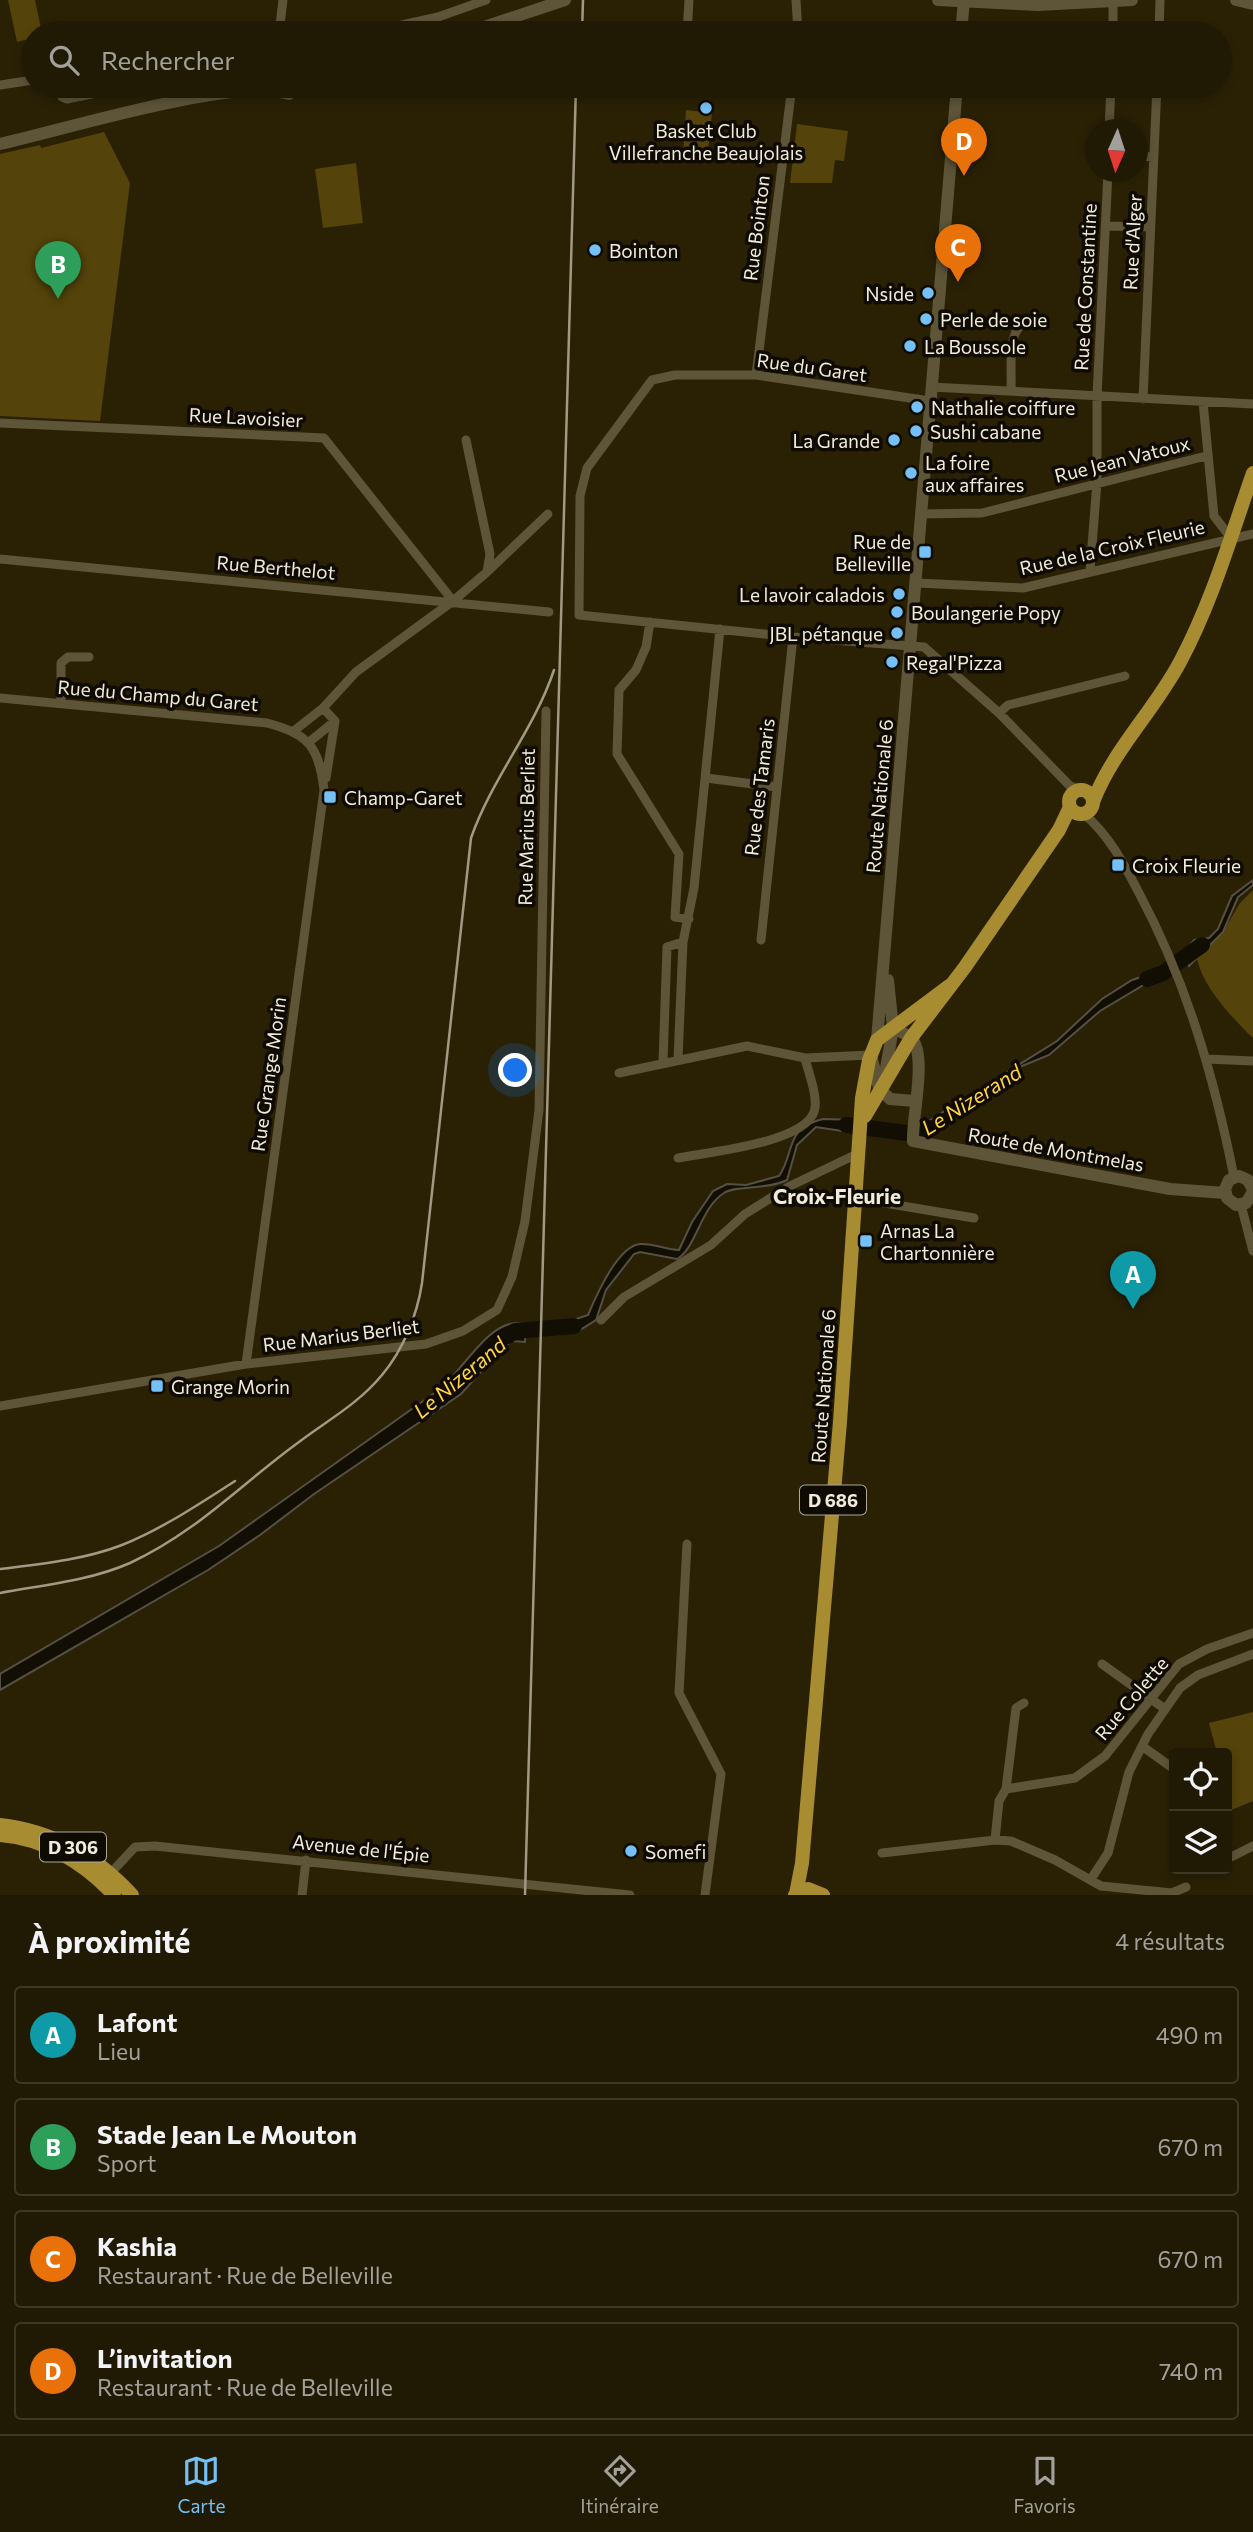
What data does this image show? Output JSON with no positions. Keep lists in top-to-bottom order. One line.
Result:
{"streets":{"main road":["Route Nationale 6","Route de Montmelas","D 686","D 306"],"street":["Rue Bointon","Rue d'Alger","Rue de Constantine","Rue du Garet","Rue Lavoisier","Rue Jean Vatoux","Rue de la Croix Fleurie","Rue Berthelot","Rue du Champ du Garet","Rue des Tamaris","Rue Marius Berliet","Rue Grange Morin","Rue Colette","Avenue de l'Épie"]},"crossings":[["Rue Bointon","Rue du Garet"],["Rue de Constantine","Rue Jean Vatoux"],["Rue de Constantine","Rue de la Croix Fleurie"],["Rue du Garet","D 686"],["Rue Lavoisier","Rue Berthelot"],["Rue Jean Vatoux","D 686"],["Rue de la Croix Fleurie","D 686"],["Route Nationale 6","D 686"],["Rue Marius Berliet","Rue Grange Morin"],["D 306","Avenue de l'Épie"]],"districts":["Croix-Fleurie"],"water":["Le Nizerand"],"places":{"other":["Basket Club Villefranche Beaujolais","Bointon","Nside","Perle de soie","La Boussole","Nathalie coiffure","Sushi cabane","La Grande","La foire aux affaires","Le lavoir caladois","Boulangerie Popy","JBL pétanque","Regal'Pizza","Somefi"],"transit":["Rue de Belleville","Champ-Garet","Croix Fleurie","Arnas La Chartonnière","Grange Morin"]},"north":"bottom","page":{"search":"Rechercher","pins":["D","C","B","A"],"heading":["À proximité","4 résultats"],"list":[{"mark":"A","name":"Lafont","note":"Lieu","value":"490 m"},{"mark":"B","name":"Stade Jean Le Mouton","note":"Sport","value":"670 m"},{"mark":"C","name":"Kashia","note":"Restaurant · Rue de Belleville","value":"670 m"},{"mark":"D","name":"L’invitation","note":"Restaurant · Rue de Belleville","value":"740 m"}],"nav":["Carte","Itinéraire","Favoris"]}}
